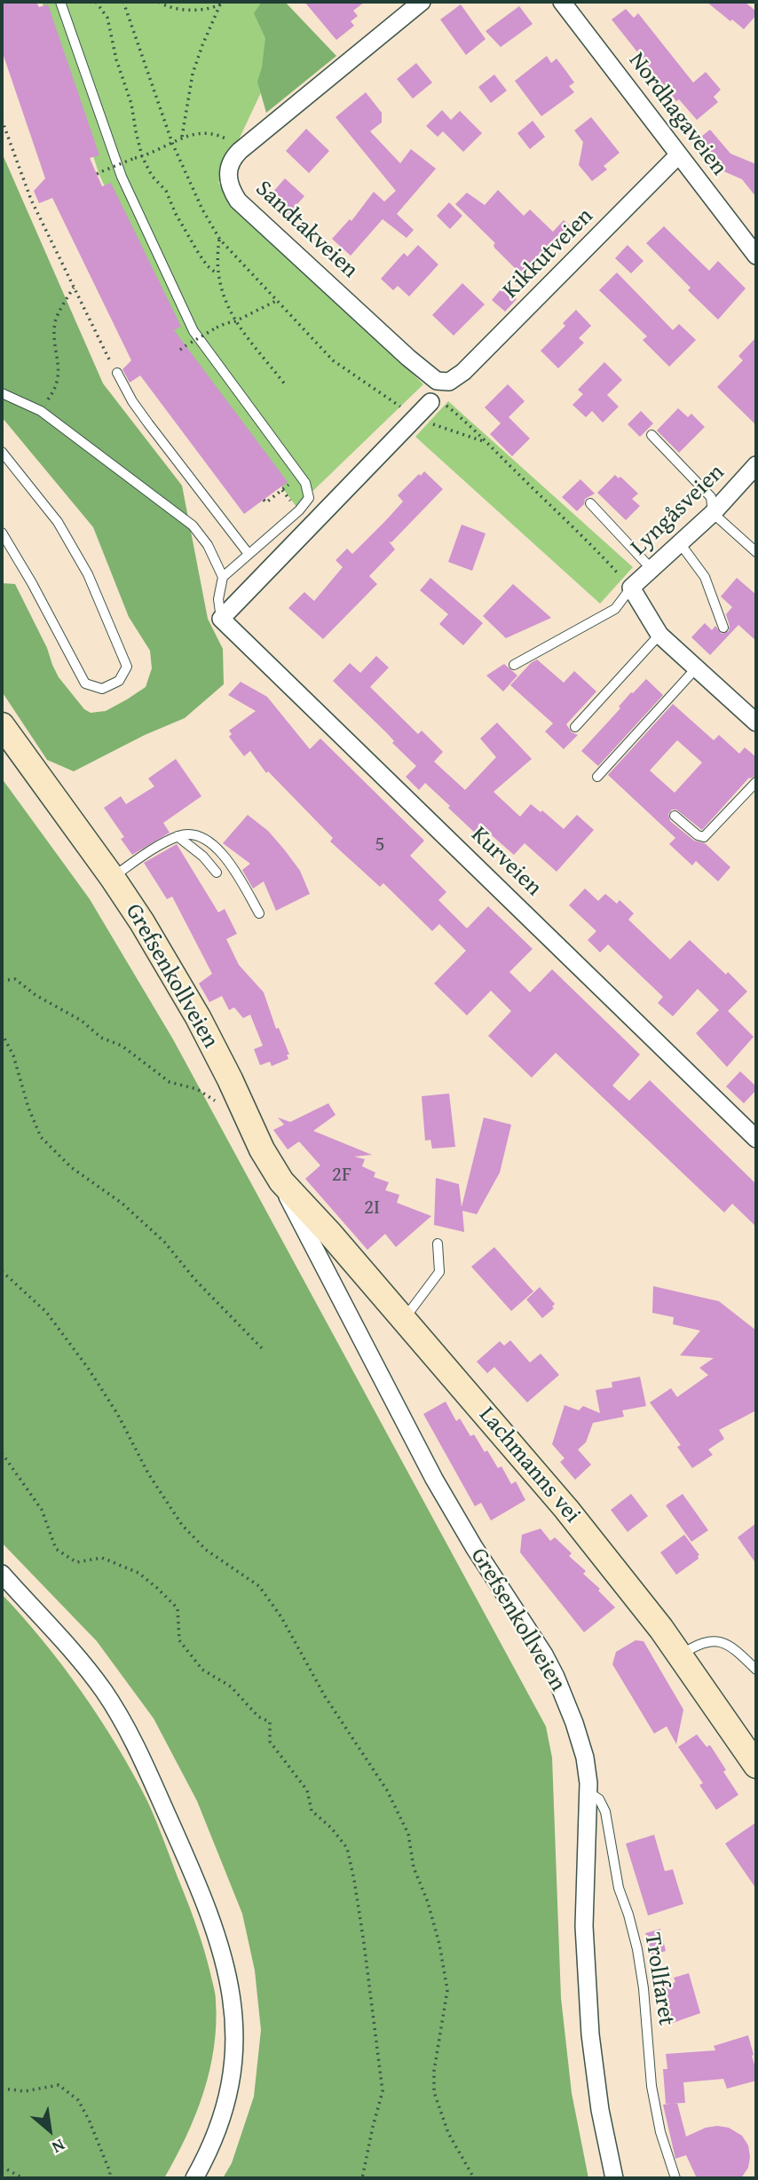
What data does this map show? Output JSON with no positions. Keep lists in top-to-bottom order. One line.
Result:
{"streets":{"street":["Nordhagaveien","Sandtakveien","Kikkutveien","Lyngåsveien","Kurveien","Grefsenkollveien","Lachmanns vei"],"lane":["Trollfaret"]},"crossings":[["Nordhagaveien","Kikkutveien"],["Sandtakveien","Kikkutveien"],["Grefsenkollveien","Lachmanns vei"],["Grefsenkollveien","Trollfaret"]],"house_numbers":["5","2F","2I"],"north":"bottom right"}
